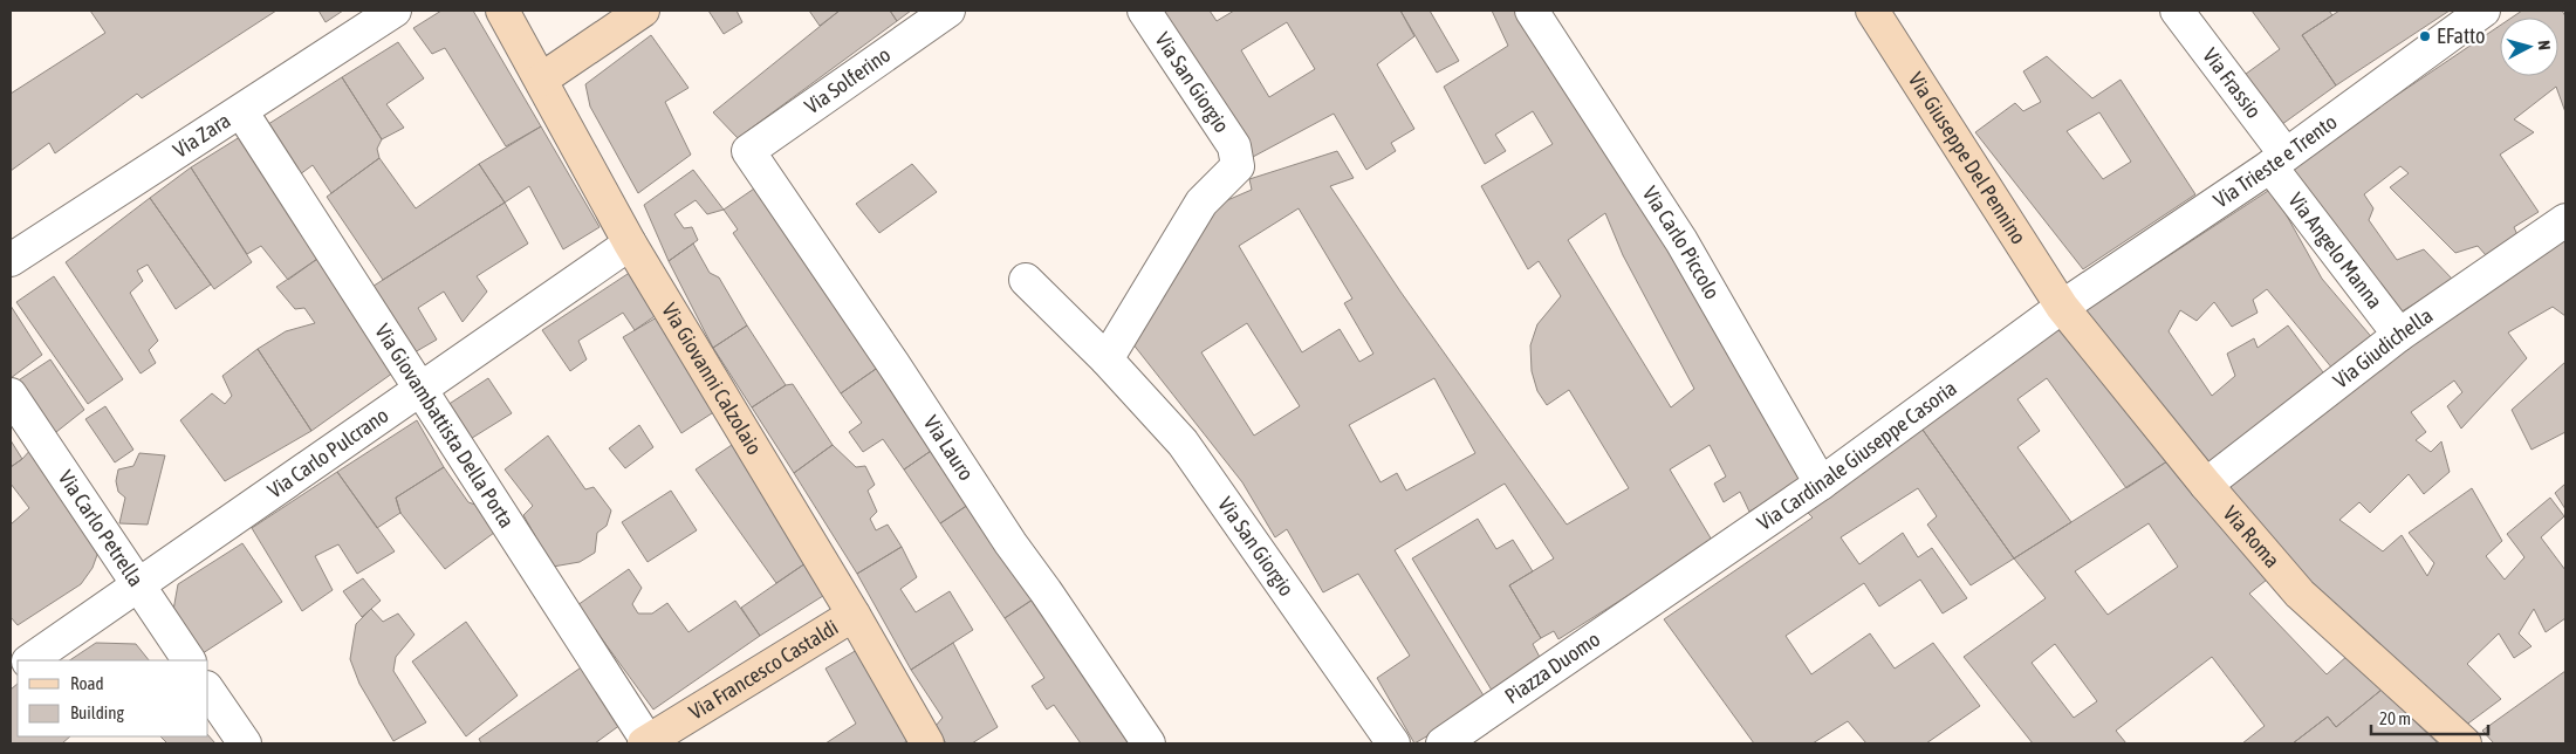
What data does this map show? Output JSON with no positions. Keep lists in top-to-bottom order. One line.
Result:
{"streets":{"main road":["Via Giuseppe Del Pennino","Via Giovanni Calzolaio","Via Roma","Via Francesco Castaldi"],"street":["Via Solferino","Via San Giorgio","Via Frassio","Via Zara","Via Trieste e Trento","Via Carlo Piccolo","Via Angelo Manna","Via Giudichella","Via Giovambattista Della Porta","Via Lauro","Via Carlo Pulcrano","Via Cardinale Giuseppe Casoria","Via Carlo Petrella","Piazza Duomo"]},"crossings":[["Via Solferino","Via Lauro"],["Via Frassio","Via Trieste e Trento"],["Via Frassio","Via Angelo Manna"],["Via Zara","Via Giovambattista Della Porta"],["Via Giuseppe Del Pennino","Via Trieste e Trento"],["Via Giuseppe Del Pennino","Via Cardinale Giuseppe Casoria"],["Via Giuseppe Del Pennino","Via Roma"],["Via Trieste e Trento","Via Angelo Manna"],["Via Trieste e Trento","Via Cardinale Giuseppe Casoria"],["Via Trieste e Trento","Via Roma"],["Via Carlo Piccolo","Via Cardinale Giuseppe Casoria"],["Via Angelo Manna","Via Giudichella"],["Via Giudichella","Via Roma"],["Via Giovanni Calzolaio","Via Carlo Pulcrano"],["Via Giovanni Calzolaio","Via Francesco Castaldi"],["Via Giovambattista Della Porta","Via Carlo Pulcrano"],["Via Giovambattista Della Porta","Via Francesco Castaldi"],["Via Carlo Pulcrano","Via Carlo Petrella"],["Via Cardinale Giuseppe Casoria","Via Roma"],["Via Cardinale Giuseppe Casoria","Piazza Duomo"]],"places":["EFatto"],"legend":["Road","Building"],"scale_bar":"20 m","north":"right"}
